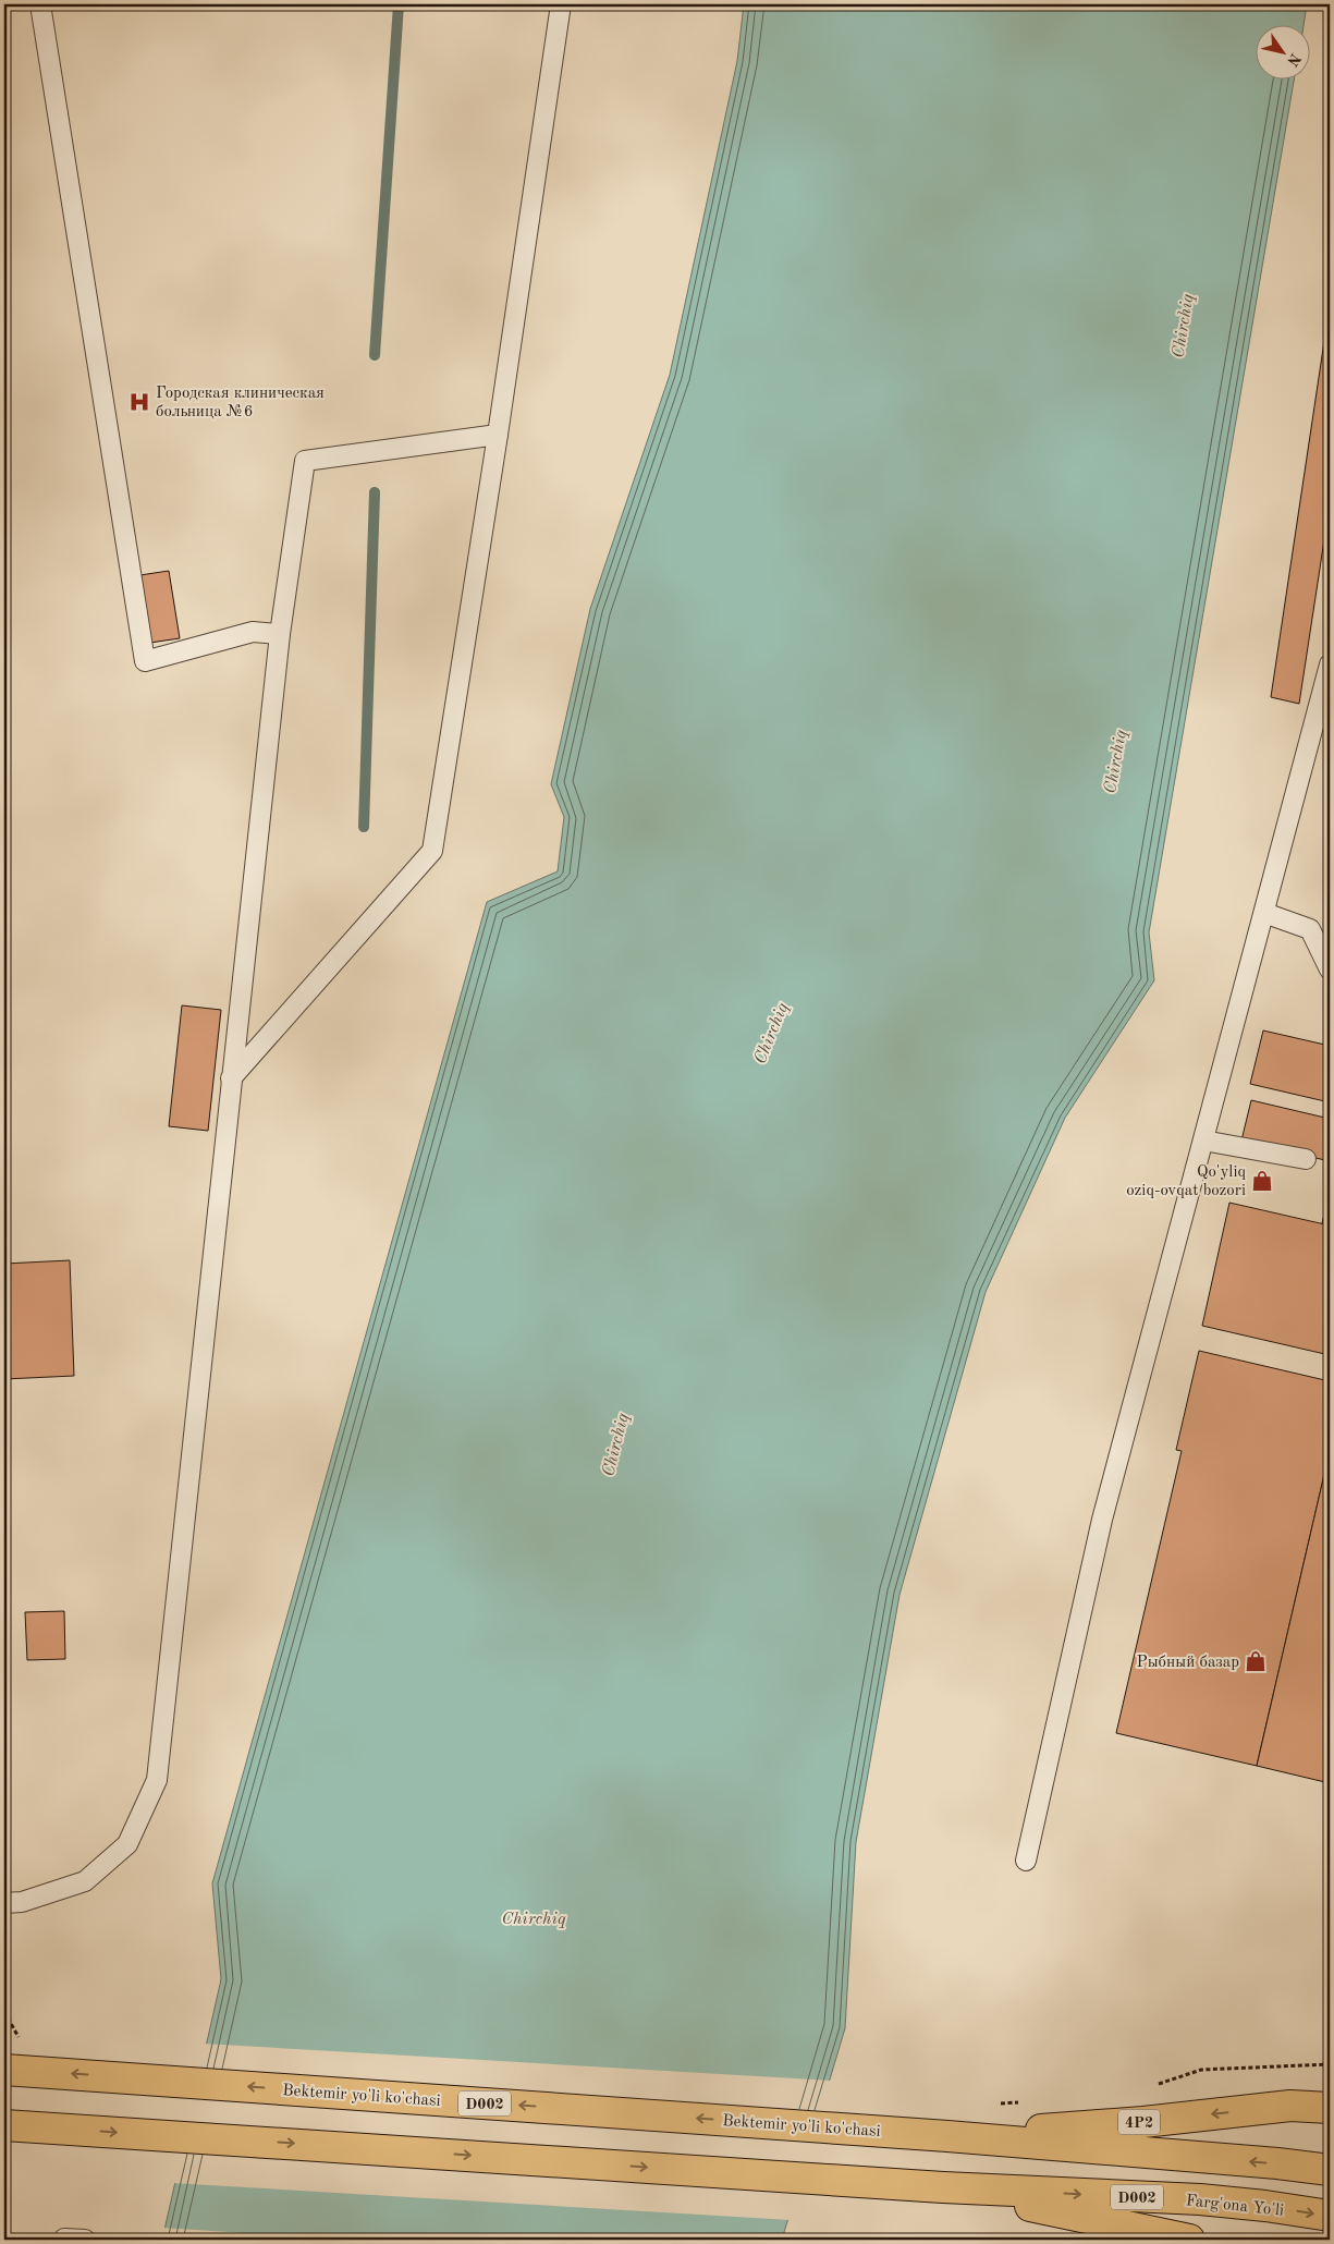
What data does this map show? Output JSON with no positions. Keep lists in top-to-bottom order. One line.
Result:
{"streets":{"highway":["Bektemir yo'li ko'chasi","D002","4P2","Farg'ona Yo'li"]},"crossings":[["Bektemir yo'li ko'chasi","D002"],["Bektemir yo'li ko'chasi","4P2"],["D002","4P2"],["D002","Farg'ona Yo'li"]],"water":["Chirchiq"],"places":{"hospital":["Городская клиническая больница №6"],"shop":["Qo'yliq oziq-ovqat bozori","Рыбный базар"]},"north":"bottom right"}
